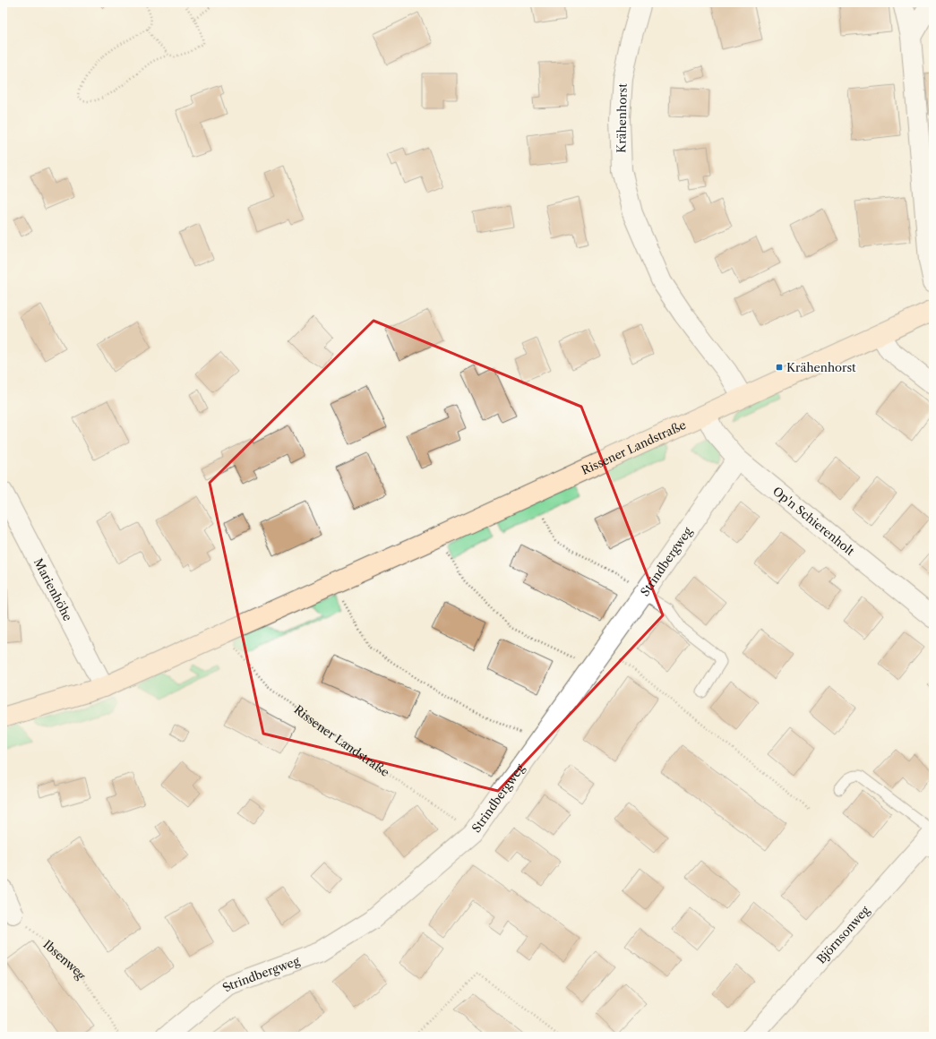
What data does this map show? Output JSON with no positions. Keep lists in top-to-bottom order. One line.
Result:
{"streets":{"main road":["Rissener Landstraße"],"street":["Krähenhorst","Op'n Schierenholt","Strindbergweg","Marienhöhe","Björnsonweg"],"path":["Ibsenweg"]},"crossings":[["Krähenhorst","Rissener Landstraße"],["Rissener Landstraße","Op'n Schierenholt"],["Rissener Landstraße","Strindbergweg"],["Rissener Landstraße","Marienhöhe"],["Op'n Schierenholt","Strindbergweg"]],"places":{"transit":["Krähenhorst"]}}
